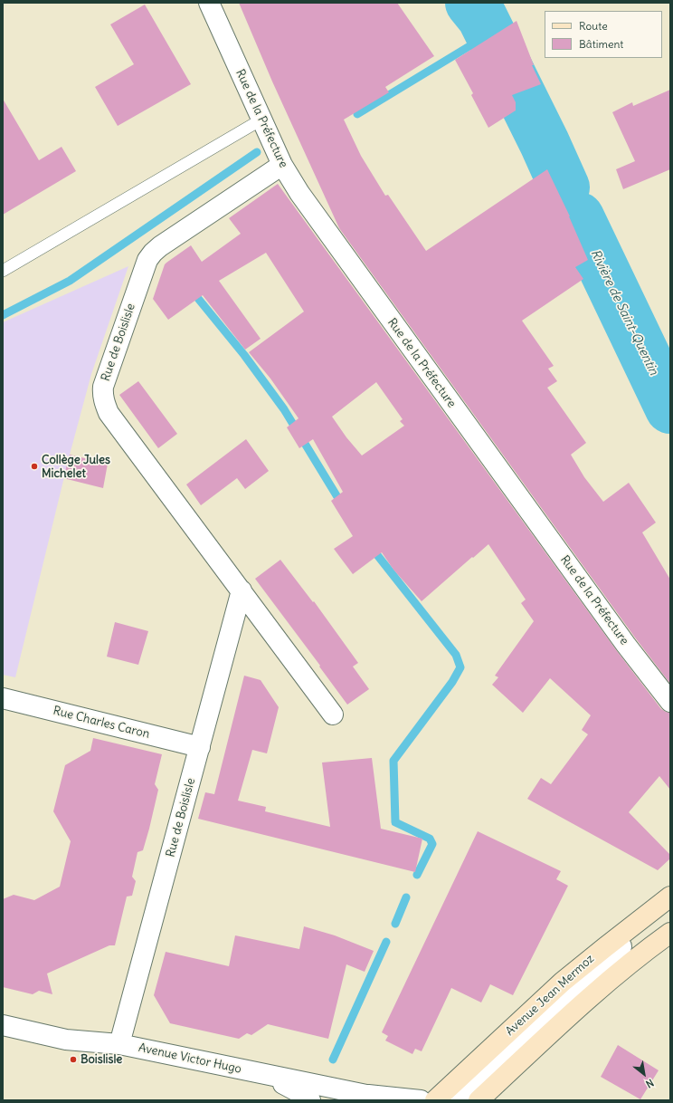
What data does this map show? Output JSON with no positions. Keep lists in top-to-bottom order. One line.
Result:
{"streets":{"main road":["Avenue Jean Mermoz"],"street":["Rue de la Préfecture","Rue de Boislisle","Rue Charles Caron","Avenue Victor Hugo"]},"crossings":[["Rue de la Préfecture","Rue de Boislisle"],["Rue de Boislisle","Rue Charles Caron"],["Rue de Boislisle","Avenue Victor Hugo"]],"water":["Rivière de Saint-Quentin"],"places":["Collège Jules Michelet","Boislisle"],"legend":["Route","Bâtiment"],"north":"bottom right"}
